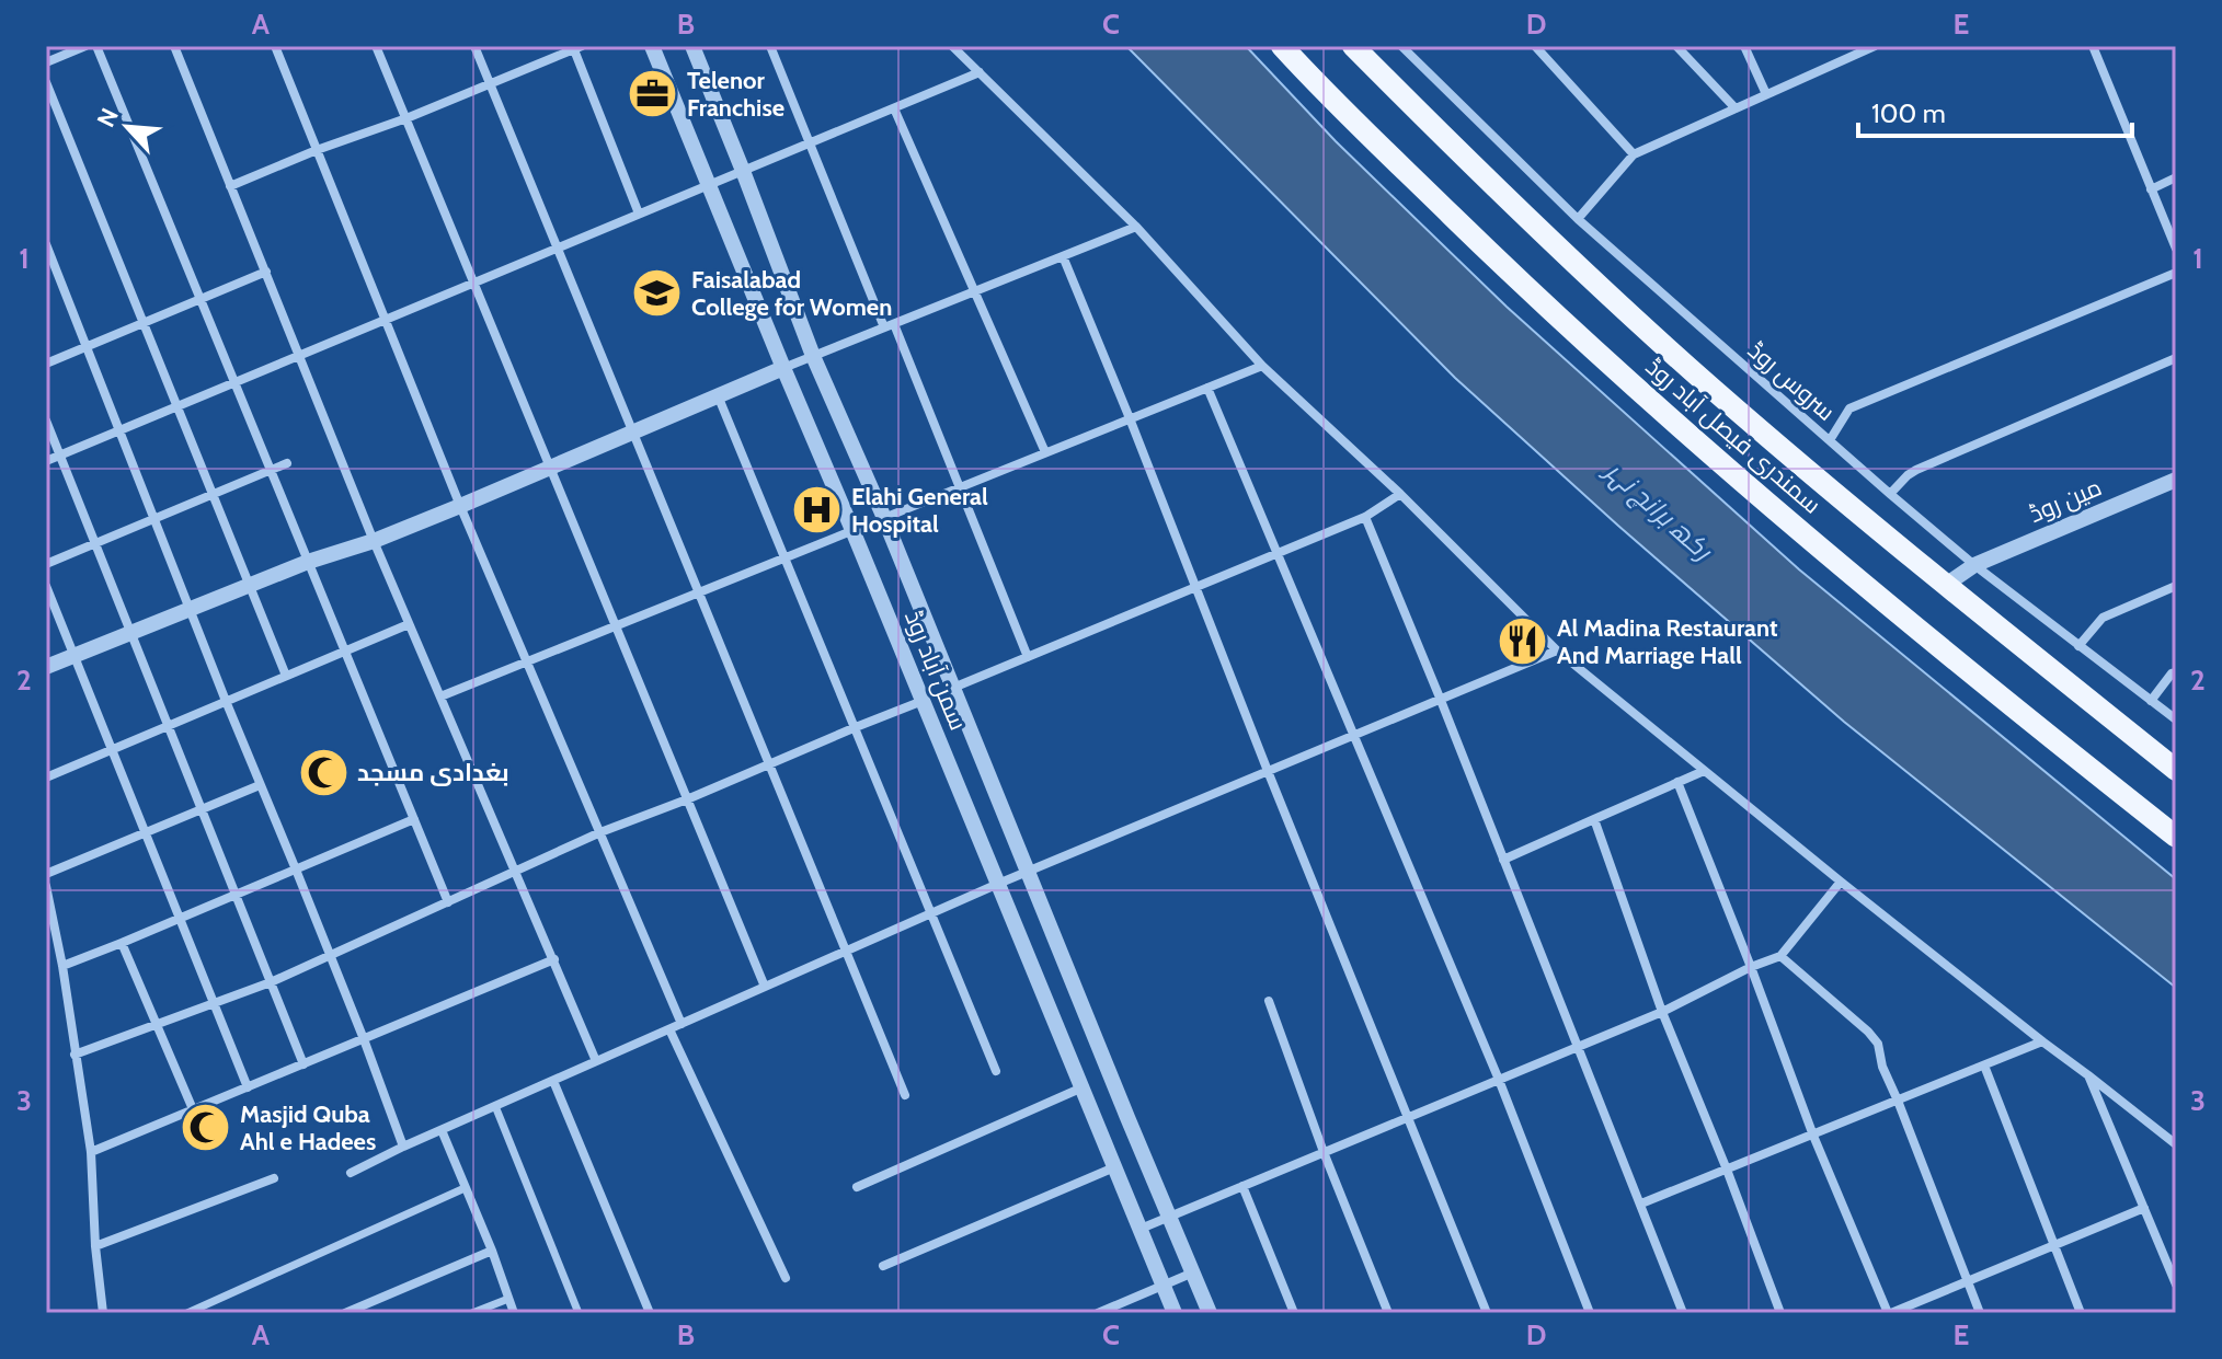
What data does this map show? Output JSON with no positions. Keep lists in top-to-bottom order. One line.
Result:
{"streets":{"main road":["سمندری فیصل آباد روڈ"],"street":["سروس روڈ","مین روڈ","سمن آباد روڈ"]},"crossings":[["سروس روڈ","مین روڈ"],["سمندری فیصل آباد روڈ","مین روڈ"]],"water":["رکھ برانچ نہر"],"places":{"office":["Telenor Franchise"],"school or university":["Faisalabad College for Women"],"hospital":["Elahi General Hospital"],"restaurant":["Al Madina Restaurant And Marriage Hall"],"mosque":["بغدادی مسجد","Masjid Quba Ahl e Hadees"]},"scale_bar":"100 m","north":"top left","grid":{"columns":["A","B","C","D","E"],"rows":["1","2","3"]}}
